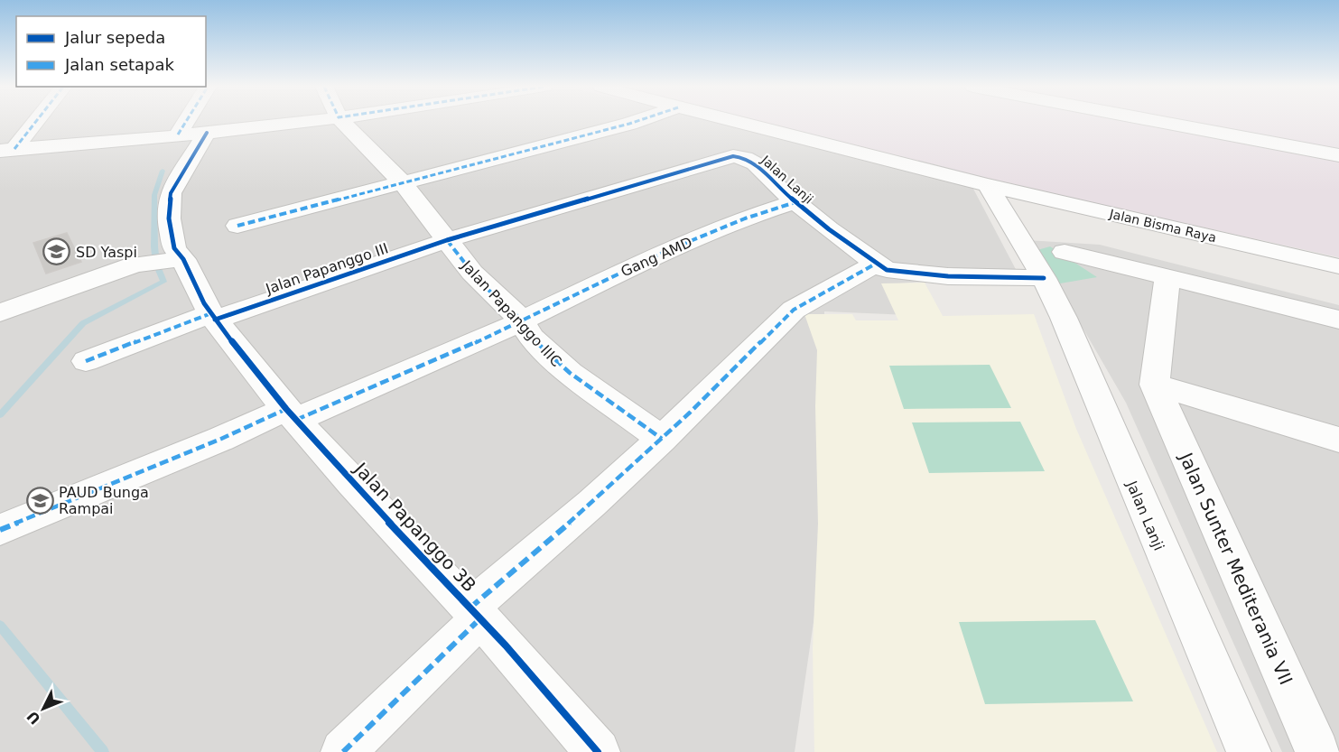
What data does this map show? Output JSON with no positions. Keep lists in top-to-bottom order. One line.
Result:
{"streets":{"street":["Jalan Lanji","Jalan Bisma Raya","Gang AMD","Jalan Papanggo III","Jalan Papanggo IIIC","Jalan Papanggo 3B","Jalan Sunter Mediterania VII"]},"crossings":[["Jalan Lanji","Jalan Bisma Raya"],["Jalan Lanji","Gang AMD"],["Jalan Lanji","Jalan Papanggo III"],["Jalan Lanji","Jalan Papanggo IIIC"],["Gang AMD","Jalan Papanggo IIIC"],["Gang AMD","Jalan Papanggo 3B"],["Jalan Papanggo III","Jalan Papanggo IIIC"],["Jalan Papanggo III","Jalan Papanggo 3B"]],"places":{"school or university":["SD Yaspi","PAUD Bunga Rampai"]},"legend":["Jalur sepeda","Jalan setapak"],"north":"bottom left"}
